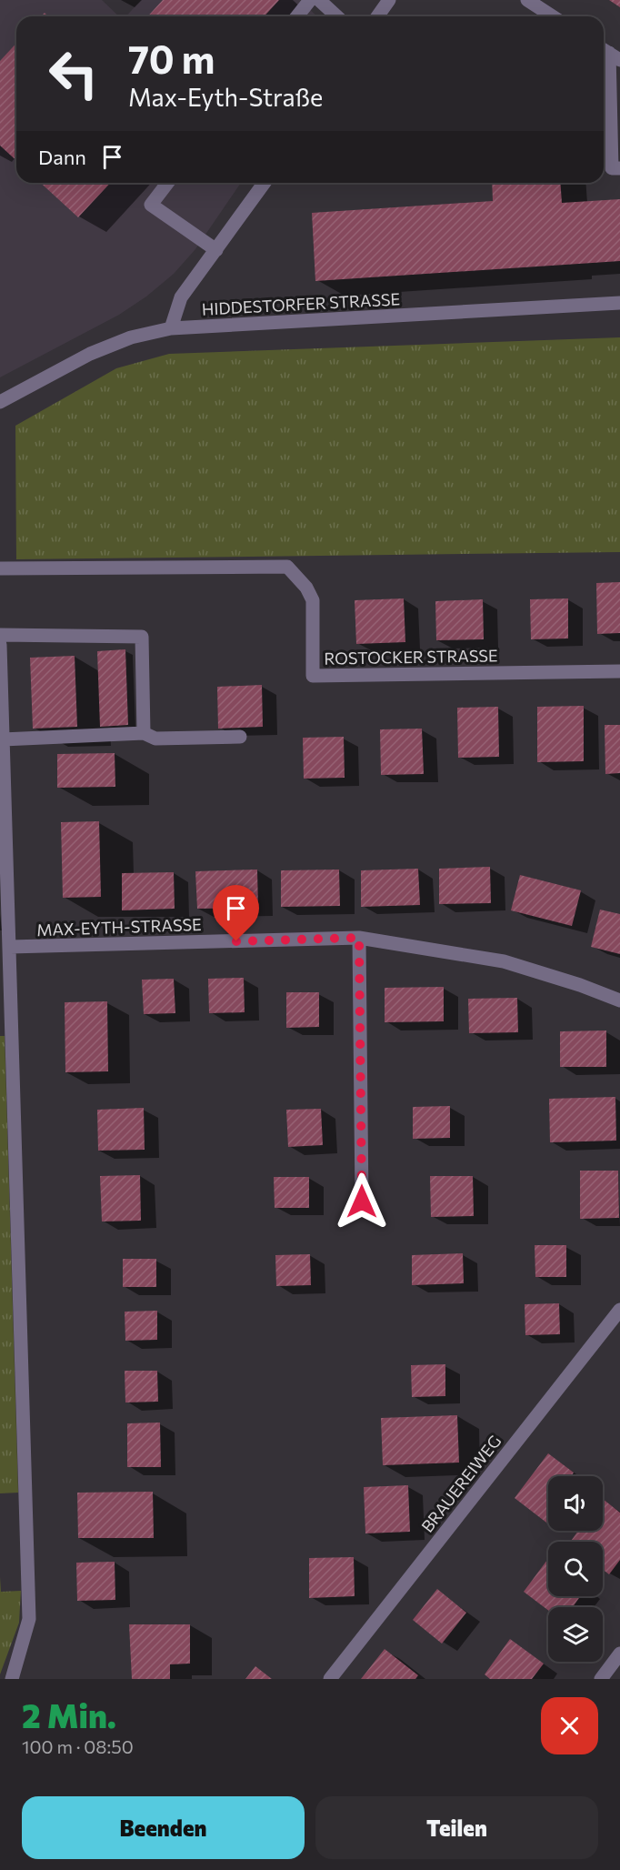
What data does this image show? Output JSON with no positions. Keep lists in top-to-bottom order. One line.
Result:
{"streets":{"street":["HIDDESTORFER STRASSE","ROSTOCKER STRASSE","MAX-EYTH-STRASSE","BRAUEREIWEG"]},"page":{"turn":["70 m","Max-Eyth-Straße"],"then":"Dann","heading":["2 Min.","100 m · 08:50"],"buttons":["Beenden","Teilen"]}}
